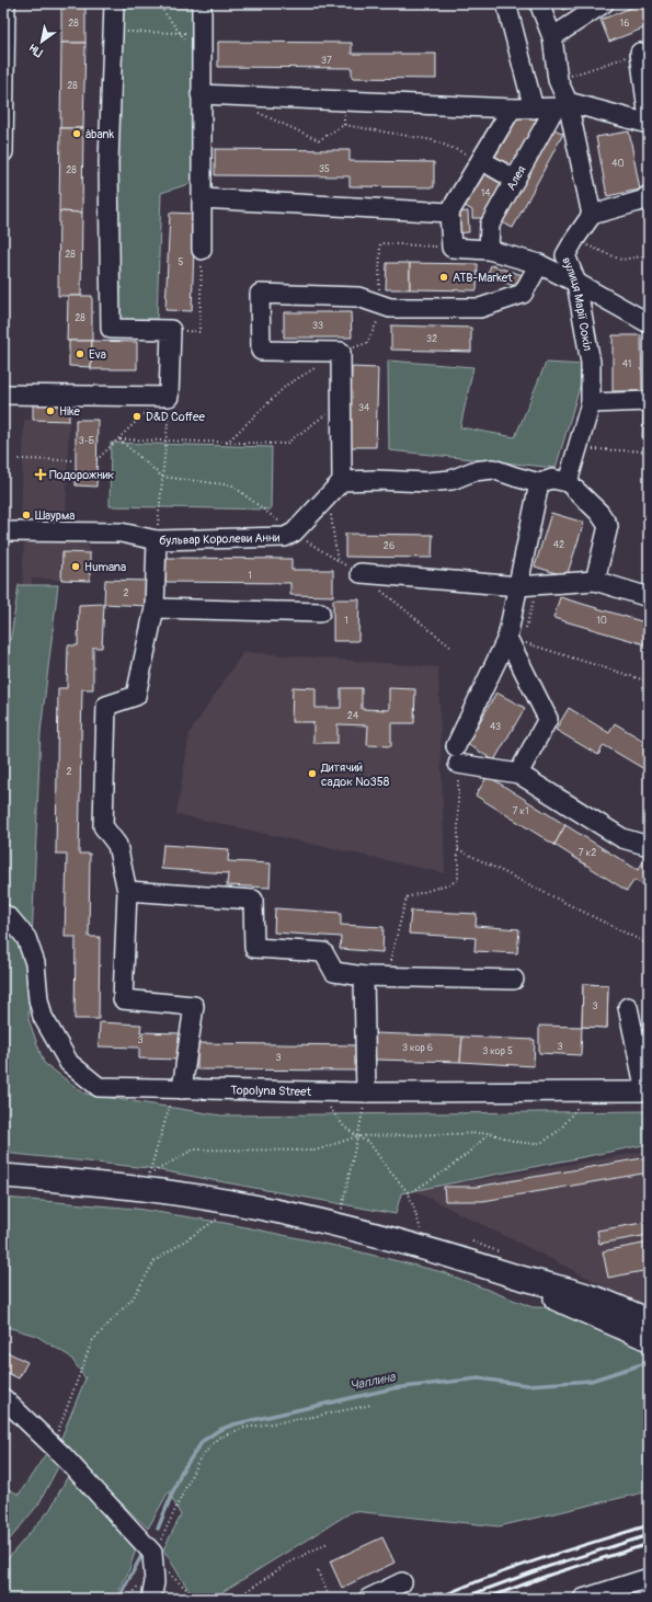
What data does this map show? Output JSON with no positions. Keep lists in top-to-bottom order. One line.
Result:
{"streets":{"street":["Алея","вулиця Марії Сокіл","бульвар Королеви Анни","Topolyna Street"]},"water":["Чаплина"],"places":{"other":["àbank","ATB-Market","Eva","Hike","D&D Coffee","Шаурма","Humana","Дитячий садок №358"],"health":["Подорожник"]},"house_numbers":["28","16","37","28","40","35","28","14","28","5","28","33","32","41","34","3-Б","42","26","1","2","1","10","24","43","2","7 к1","7 к2","3","3","3","3 кор 6","3 кор 5","3"],"north":"bottom left"}
